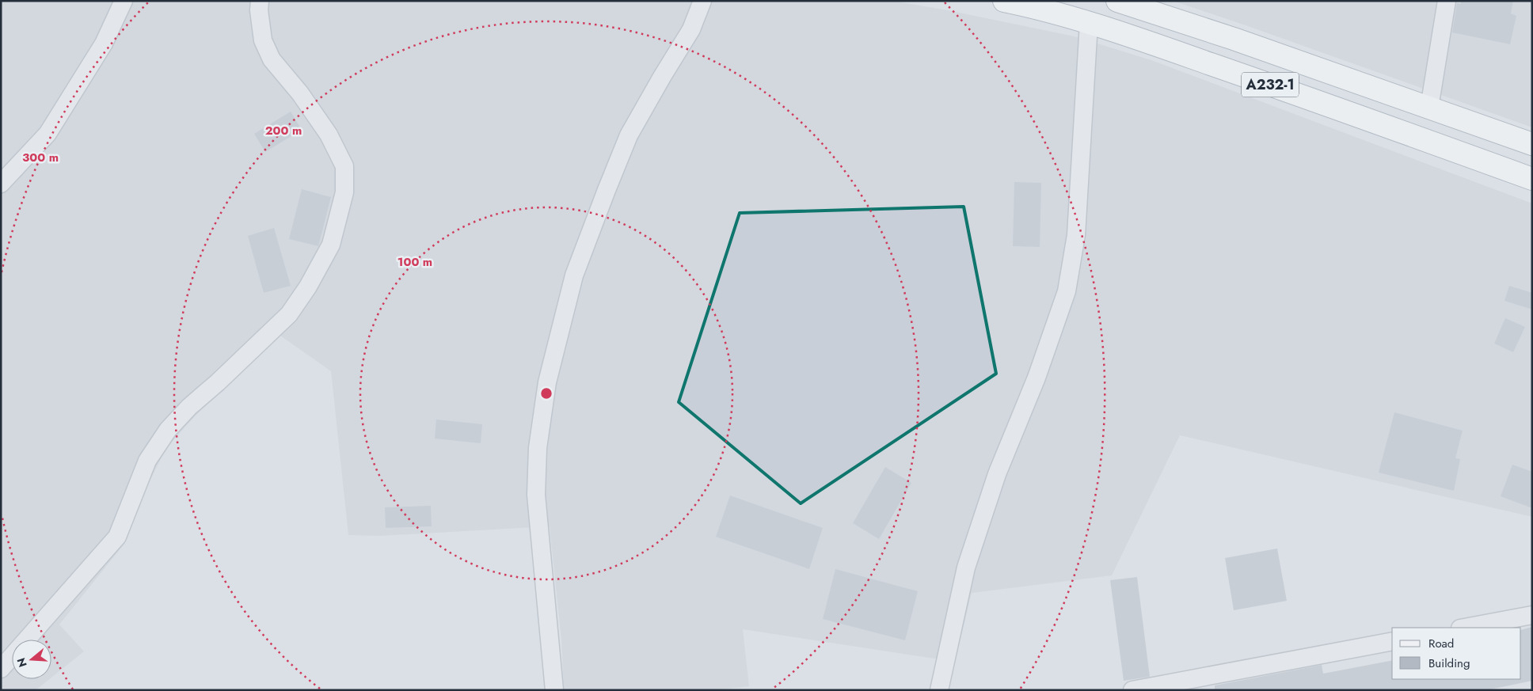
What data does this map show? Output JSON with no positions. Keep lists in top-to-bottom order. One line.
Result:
{"streets":{"highway":["A232-1"]},"legend":["Road","Building"],"north":"left","rings":["200 m","300 m","100 m"]}
